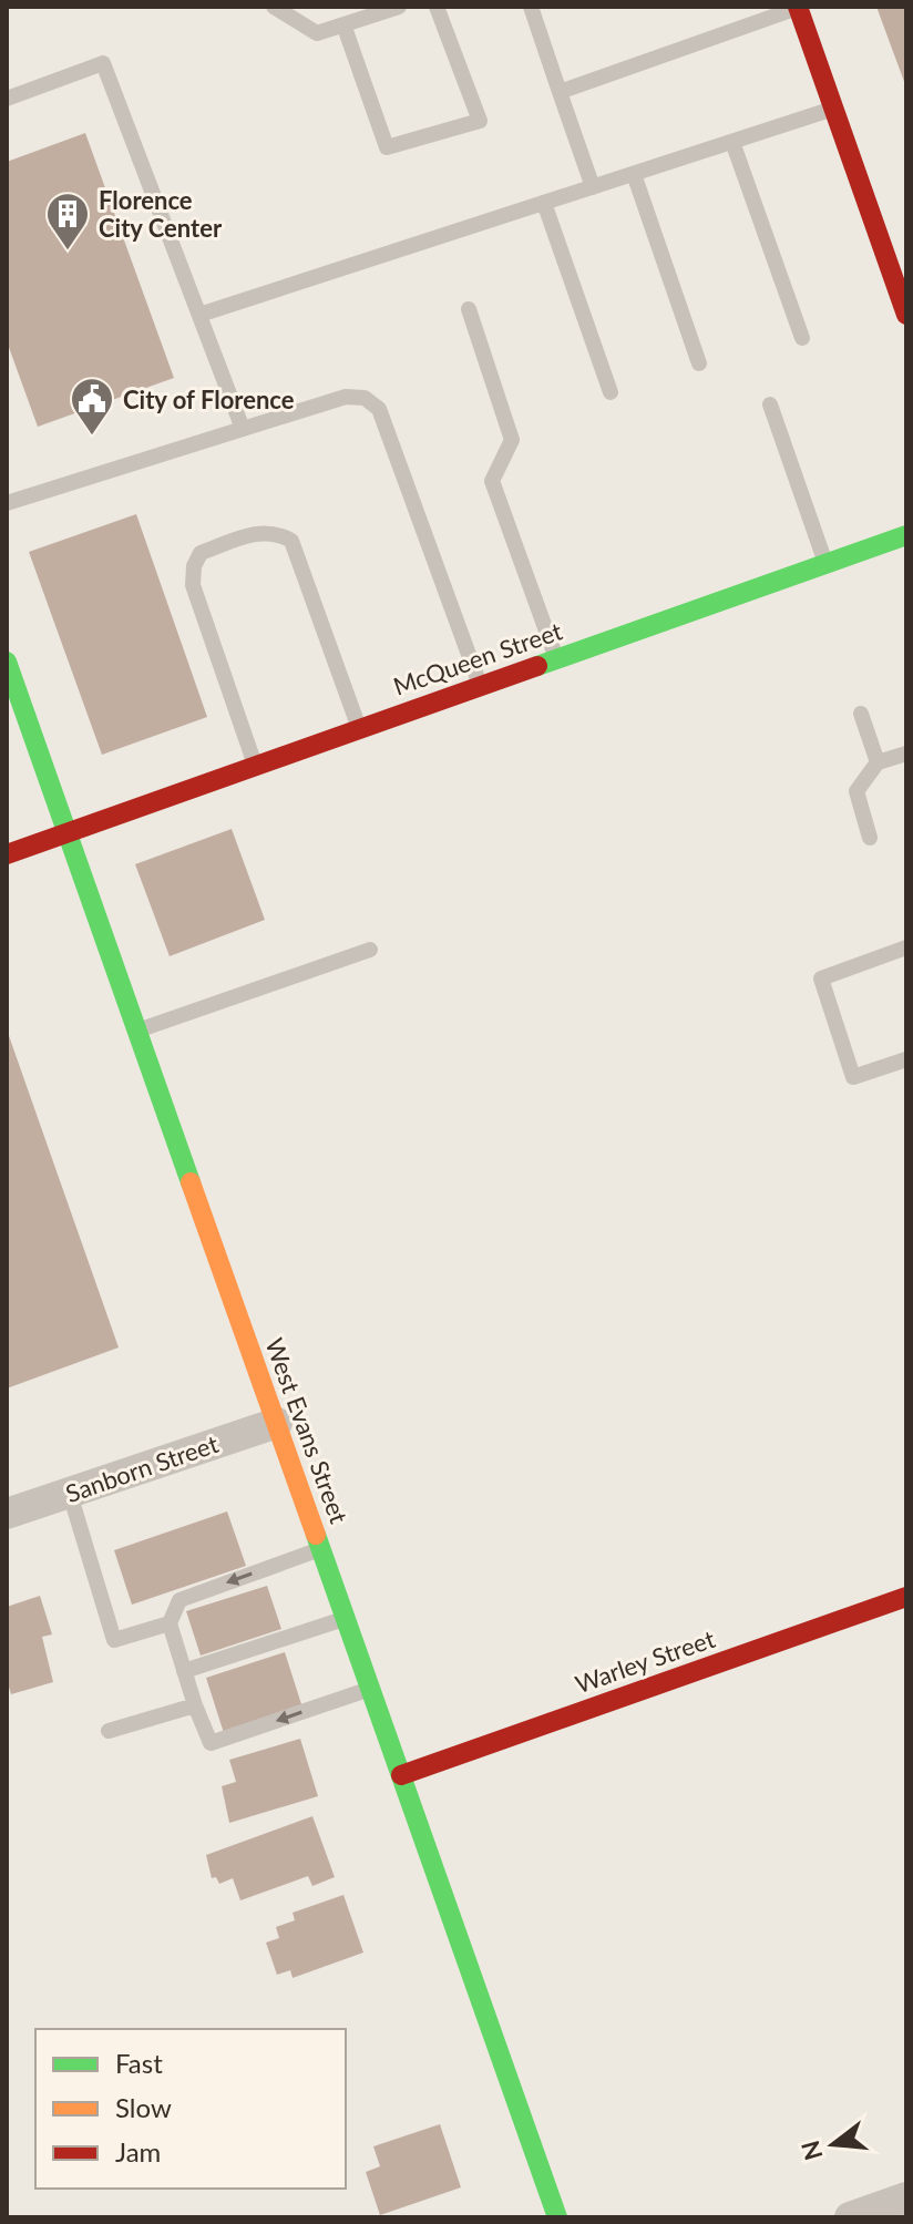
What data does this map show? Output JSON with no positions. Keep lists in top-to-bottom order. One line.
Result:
{"streets":{"street":["McQueen Street","West Evans Street","Sanborn Street","Warley Street"]},"crossings":[["McQueen Street","West Evans Street"],["West Evans Street","Sanborn Street"],["West Evans Street","Warley Street"]],"places":{"building":["Florence City Center"],"public building":["City of Florence"]},"legend":["Fast","Slow","Jam"],"north":"left"}
